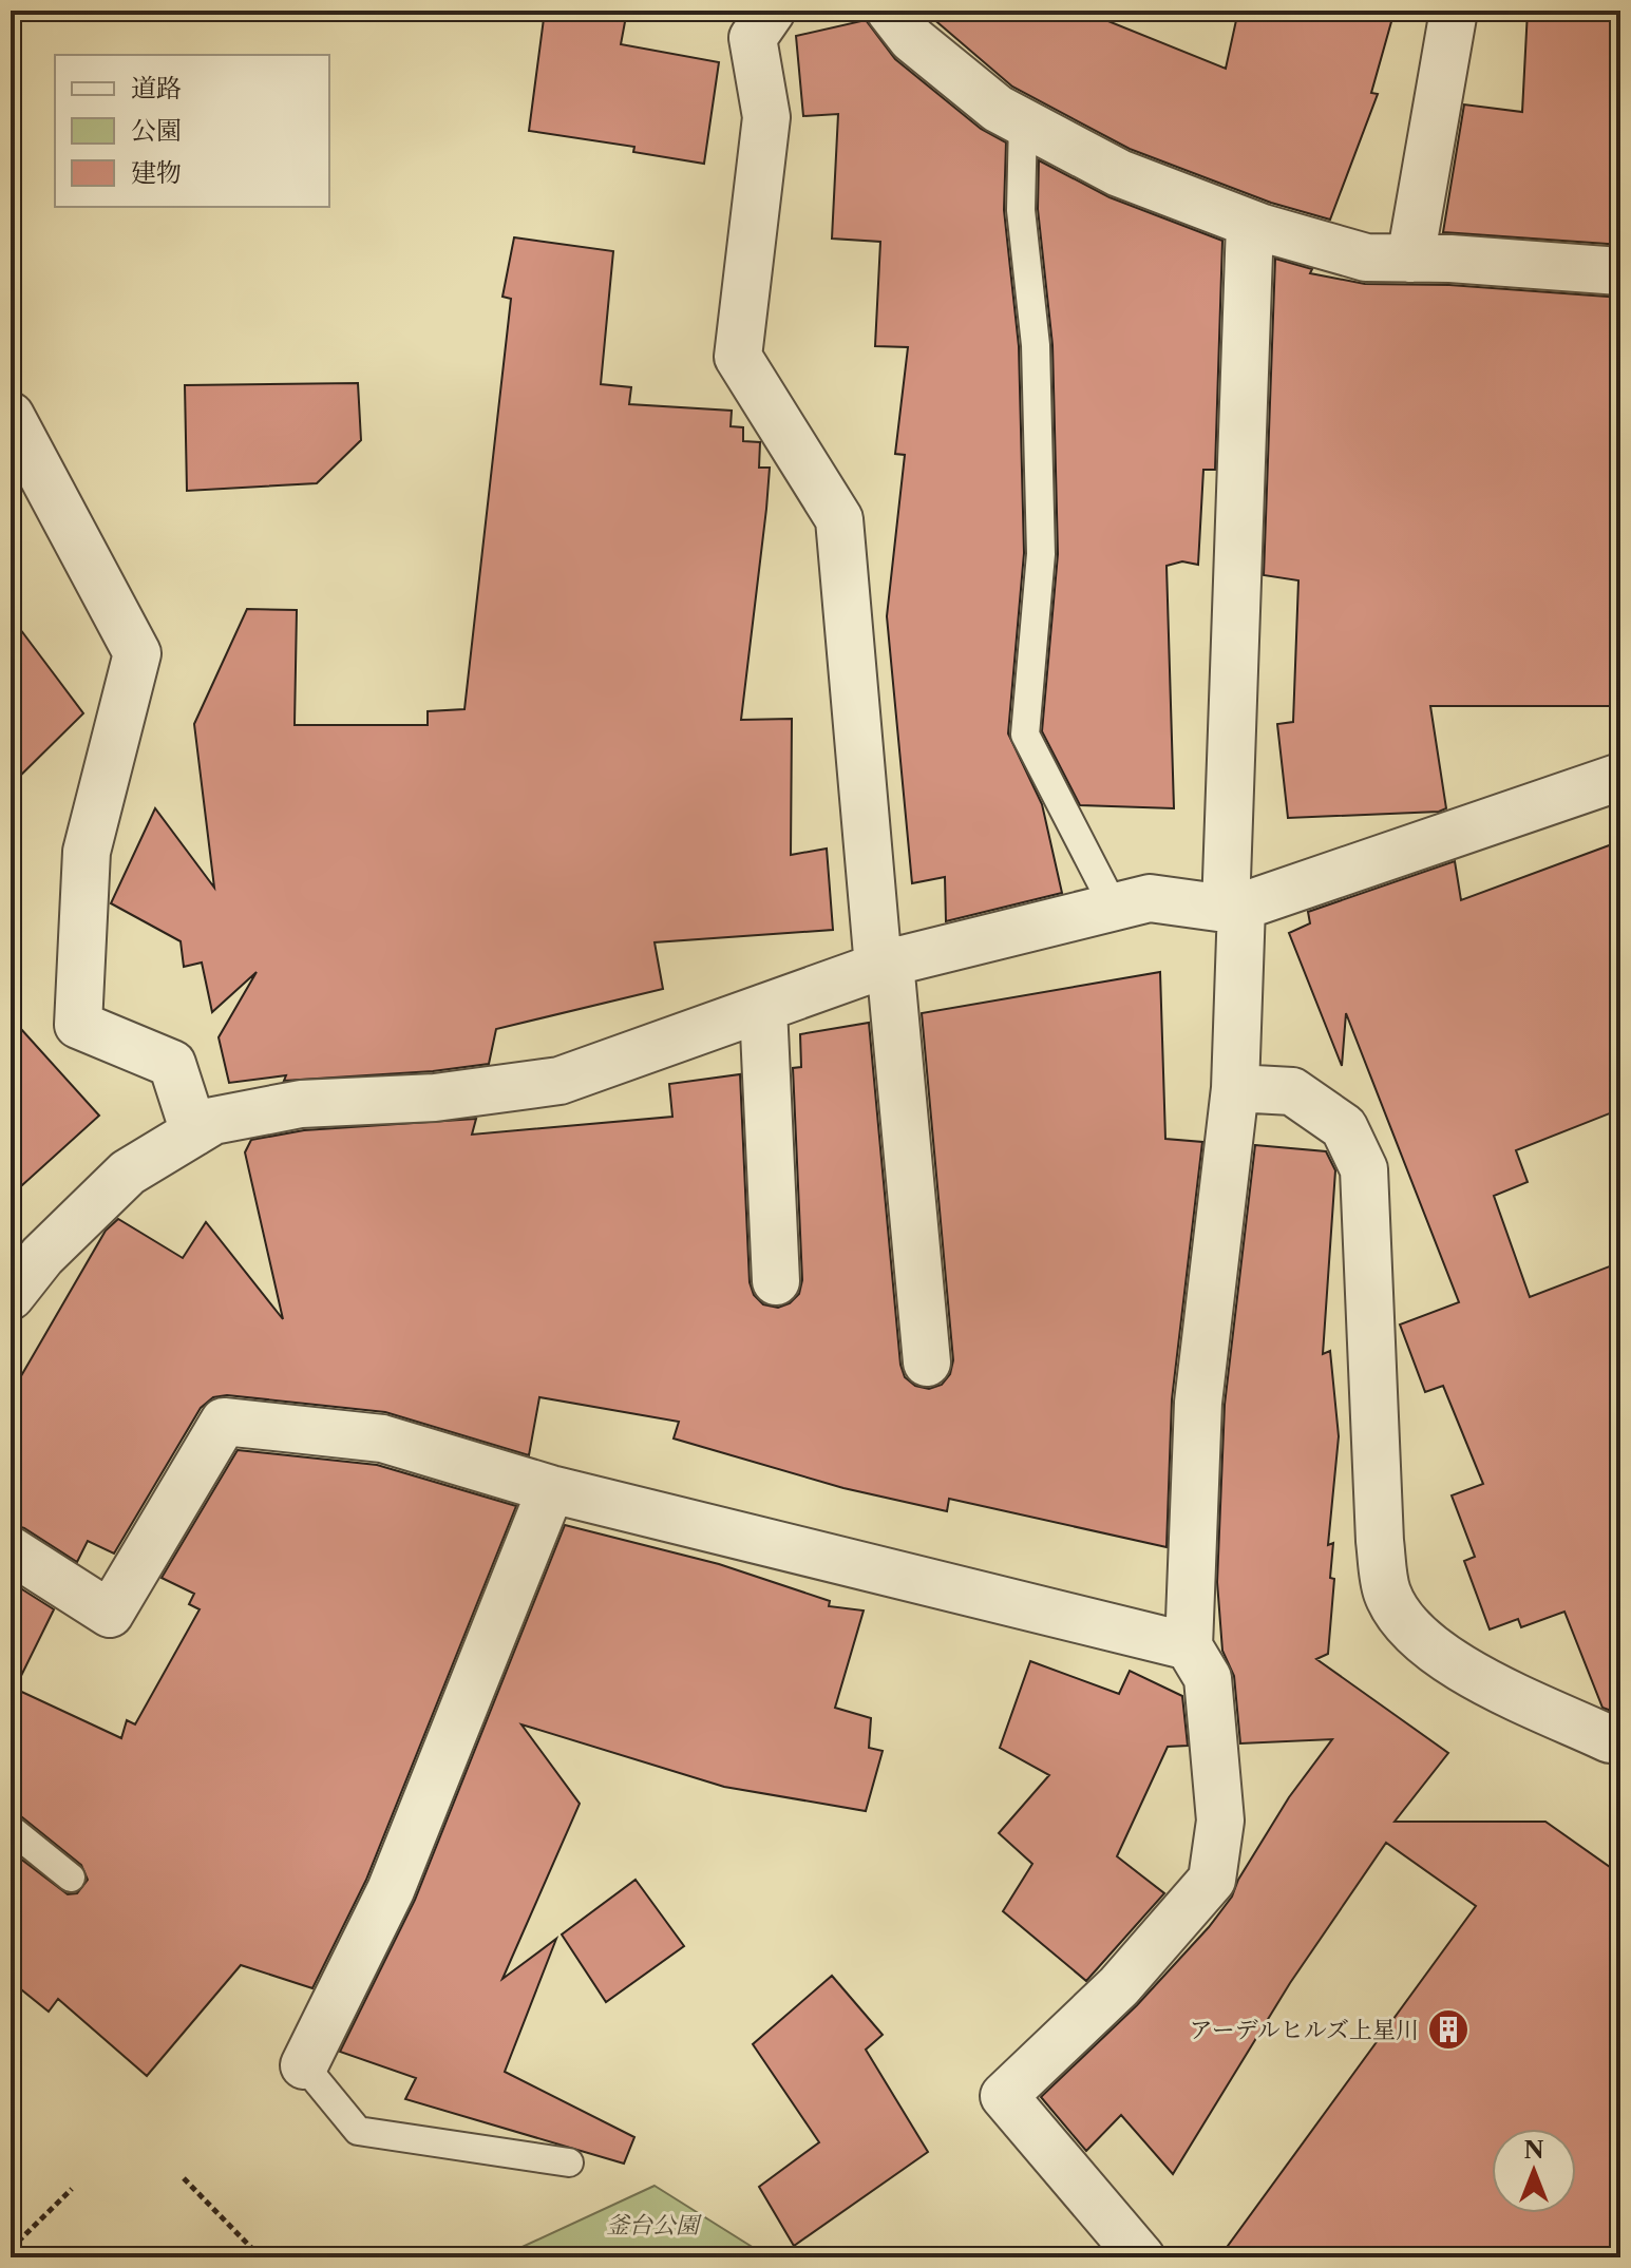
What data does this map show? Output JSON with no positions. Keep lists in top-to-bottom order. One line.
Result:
{"parks":["釜台公園"],"places":{"building":["アーデルヒルズ上星川"]},"legend":["道路","公園","建物"],"north":"top"}
